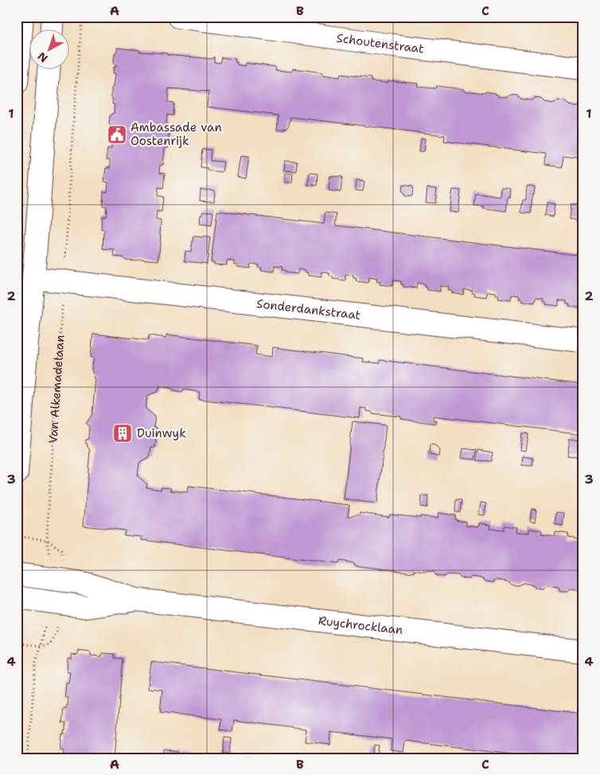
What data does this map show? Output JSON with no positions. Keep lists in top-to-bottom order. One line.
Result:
{"streets":{"street":["Schoutenstraat","Sonderdankstraat","Ruychrocklaan"],"path":["Van Alkemadelaan"]},"crossings":[["Sonderdankstraat","Van Alkemadelaan"],["Van Alkemadelaan","Ruychrocklaan"]],"places":{"public building":["Ambassade van Oostenrijk"],"building":["Duinwyk"]},"north":"bottom left","grid":{"columns":["A","B","C"],"rows":["1","2","3","4"]}}
